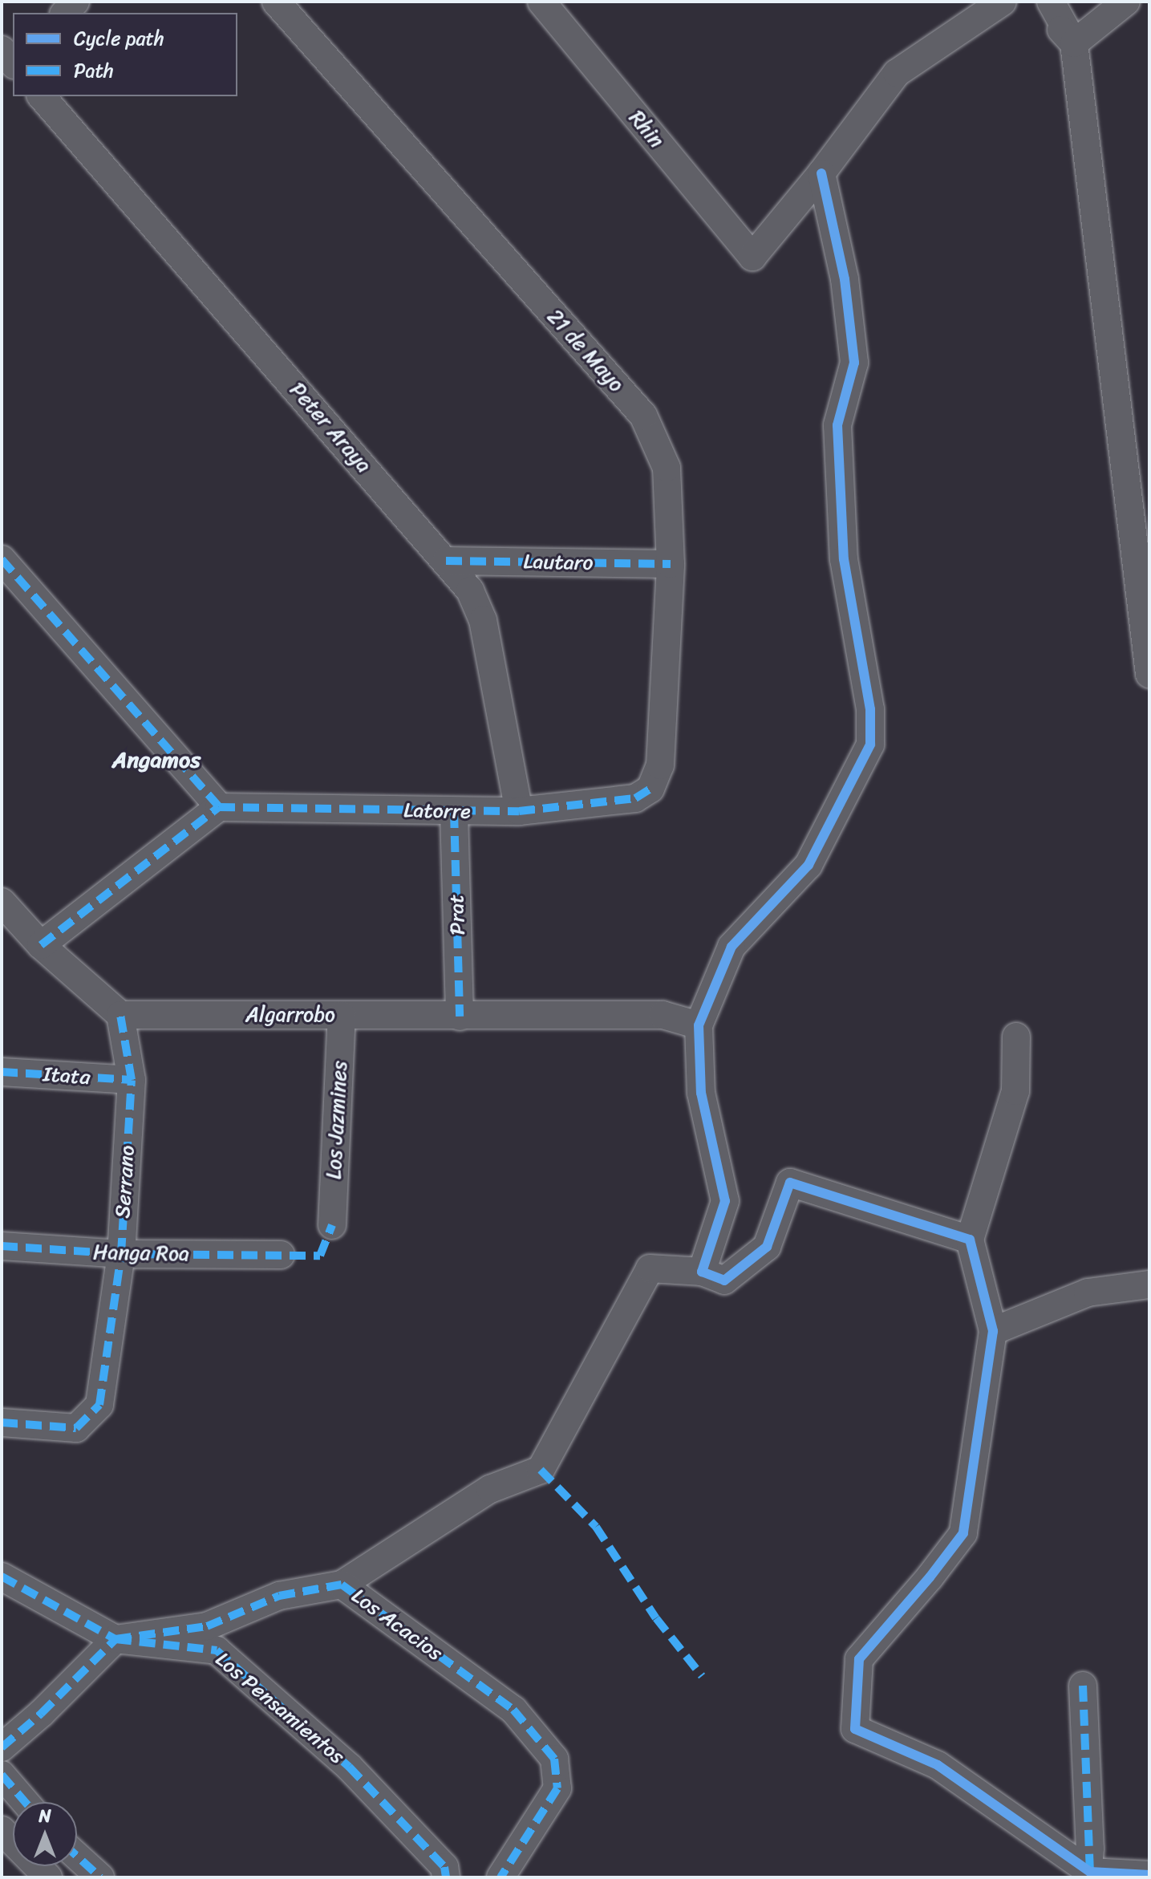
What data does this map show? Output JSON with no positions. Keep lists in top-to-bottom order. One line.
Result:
{"streets":{"street":["Rhin","21 de Mayo","Peter Araya","Lautaro","Latorre","Prat","Algarrobo","Itata","Los Jazmines","Serrano","Hanga Roa","Los Acacios","Los Pensamientos"]},"crossings":[["21 de Mayo","Lautaro"],["21 de Mayo","Latorre"],["Peter Araya","Lautaro"],["Peter Araya","Latorre"],["Latorre","Prat"],["Prat","Algarrobo"],["Algarrobo","Los Jazmines"],["Algarrobo","Serrano"],["Itata","Serrano"],["Serrano","Hanga Roa"],["Los Acacios","Los Pensamientos"]],"districts":["Angamos"],"legend":["Cycle path","Path"],"north":"top"}
